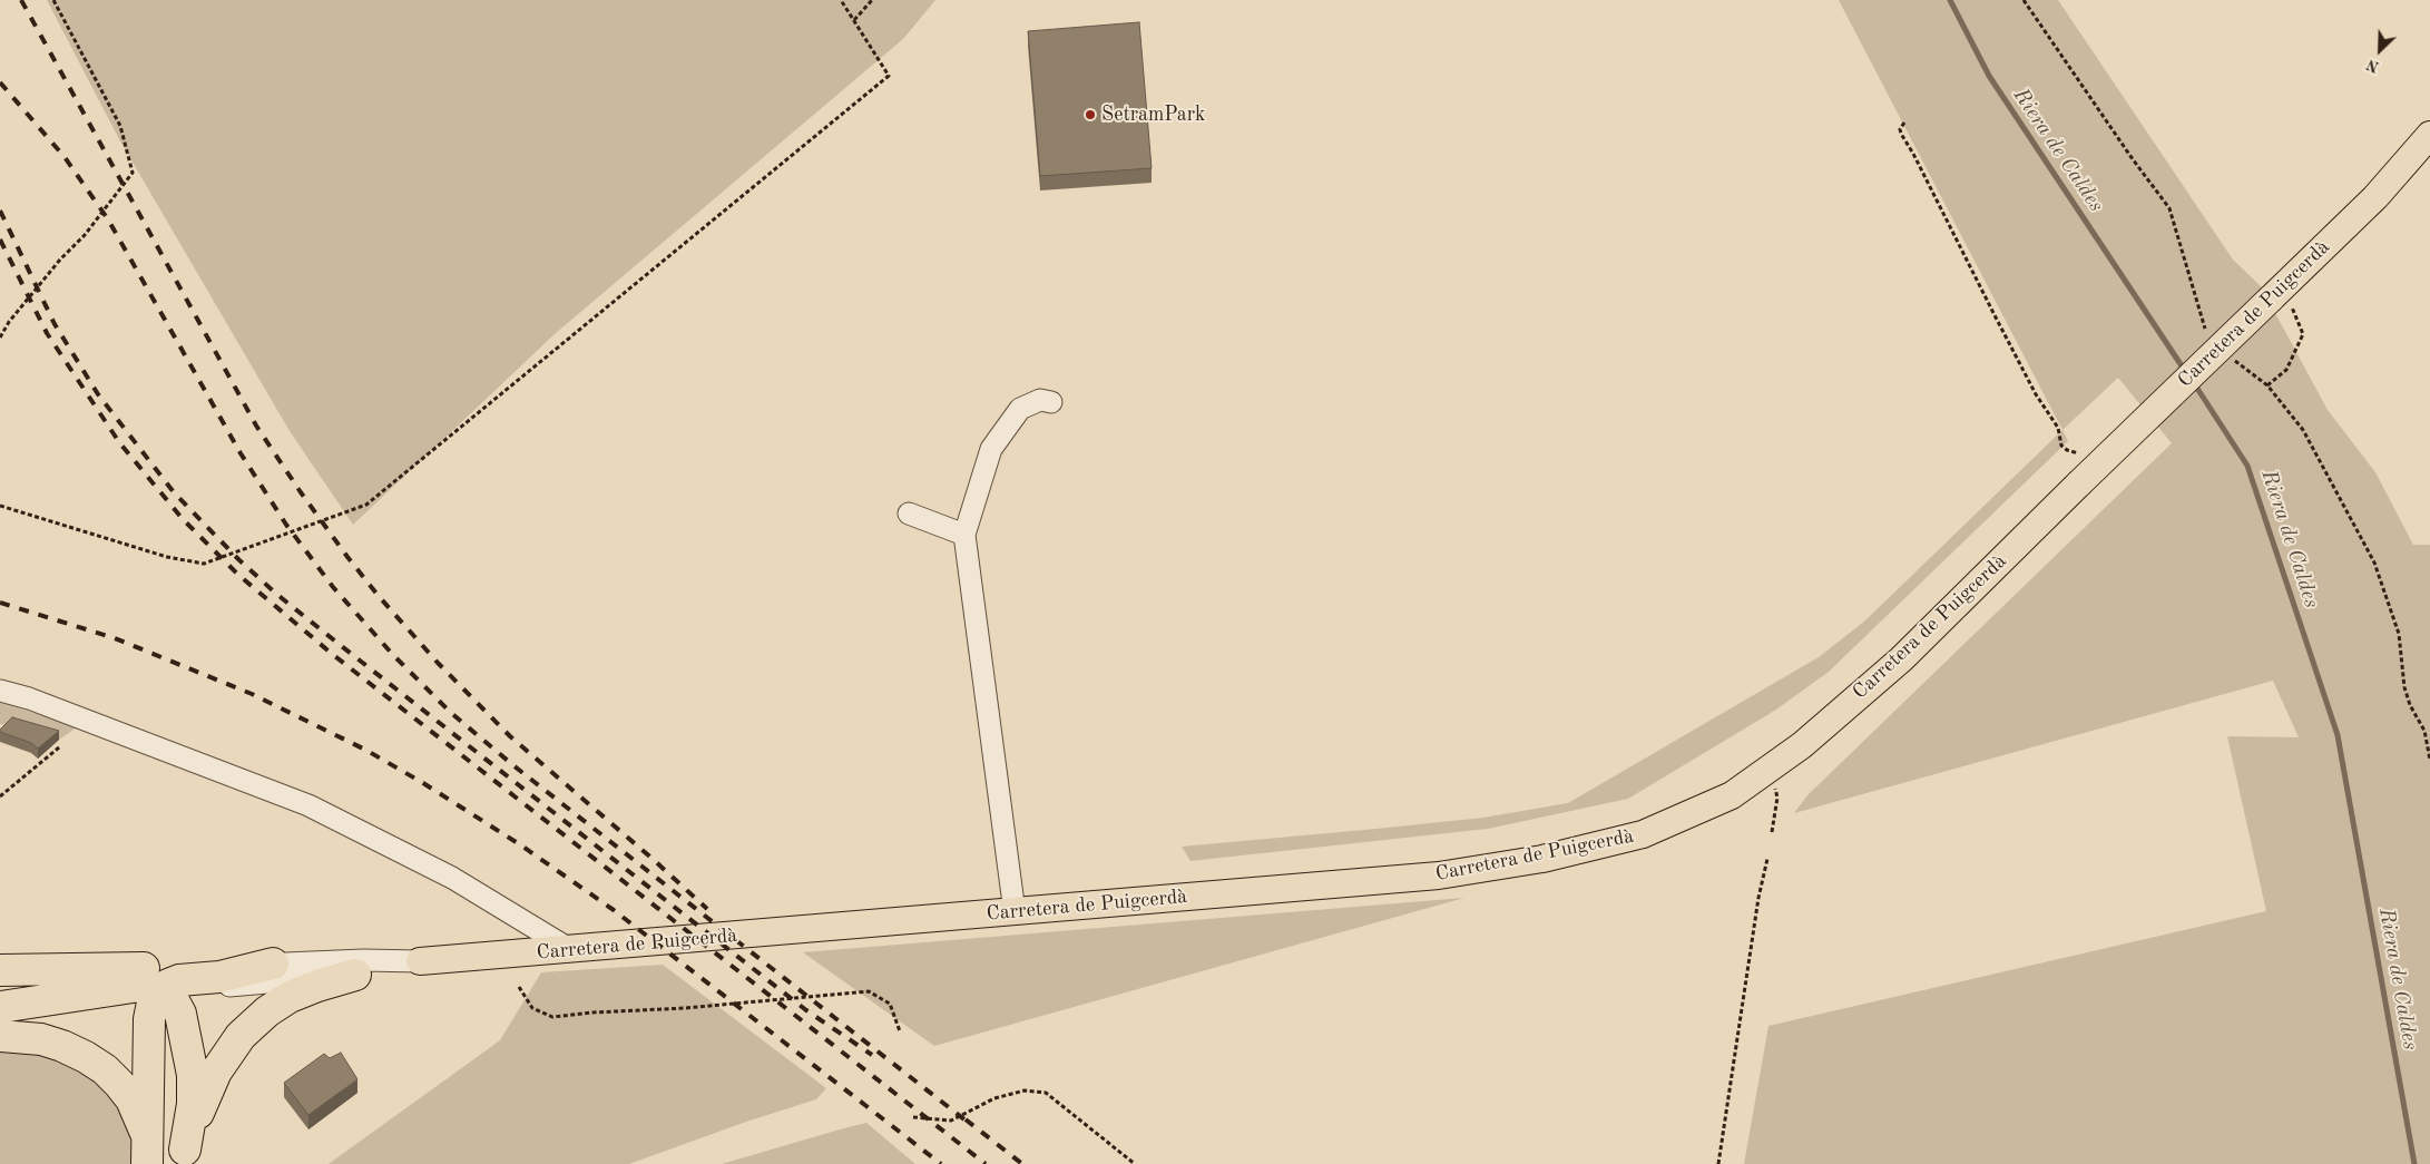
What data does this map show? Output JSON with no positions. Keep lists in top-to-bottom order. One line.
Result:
{"streets":{"main road":["Carretera de Puigcerdà"]},"water":["Riera de Caldes"],"places":["SetramPark"],"north":"bottom left"}
